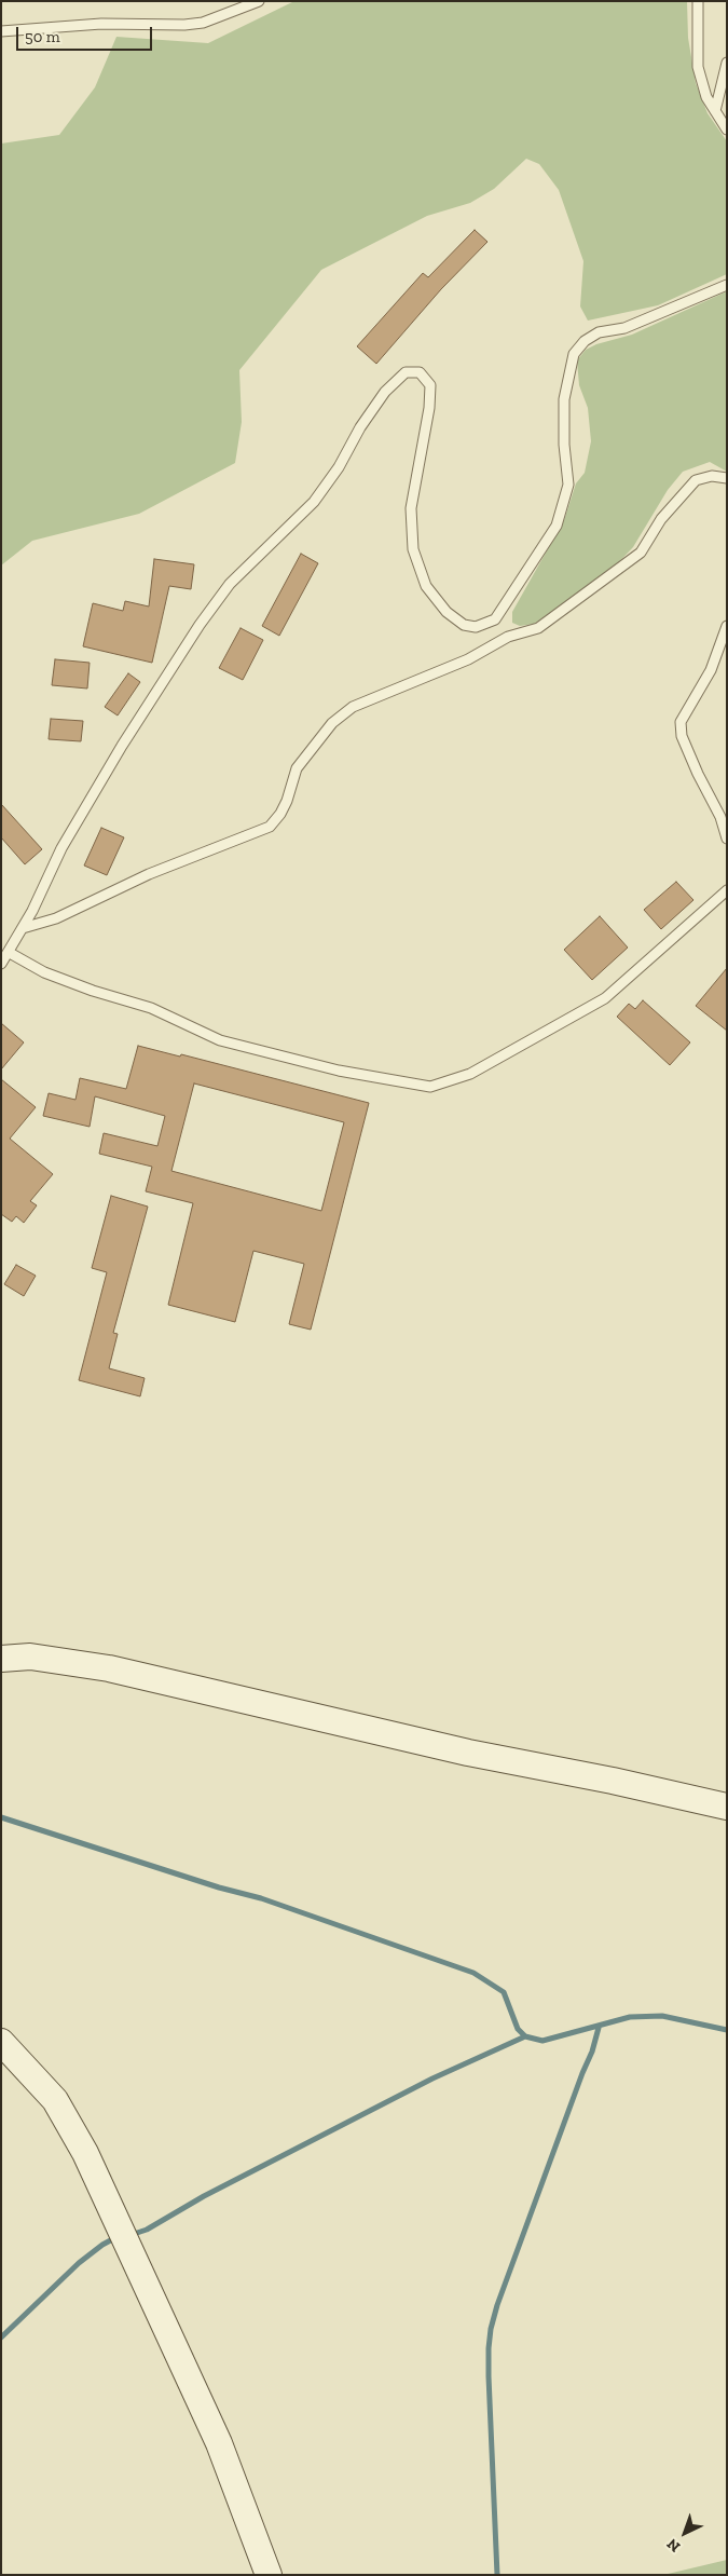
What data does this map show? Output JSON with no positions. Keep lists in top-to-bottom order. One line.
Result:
{"scale_bar":"50 m","north":"bottom left"}
